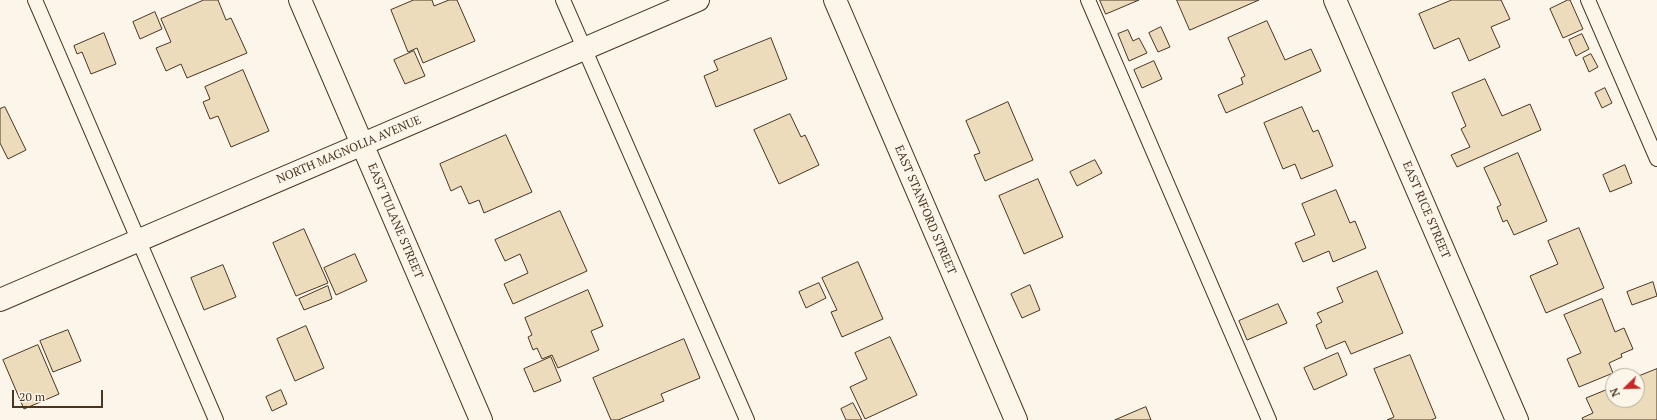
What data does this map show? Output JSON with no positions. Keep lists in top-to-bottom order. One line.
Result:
{"streets":{"street":["NORTH MAGNOLIA AVENUE","EAST STANFORD STREET","EAST RICE STREET","EAST TULANE STREET"]},"crossings":[["NORTH MAGNOLIA AVENUE","EAST TULANE STREET"]],"scale_bar":"20 m","north":"bottom left"}
